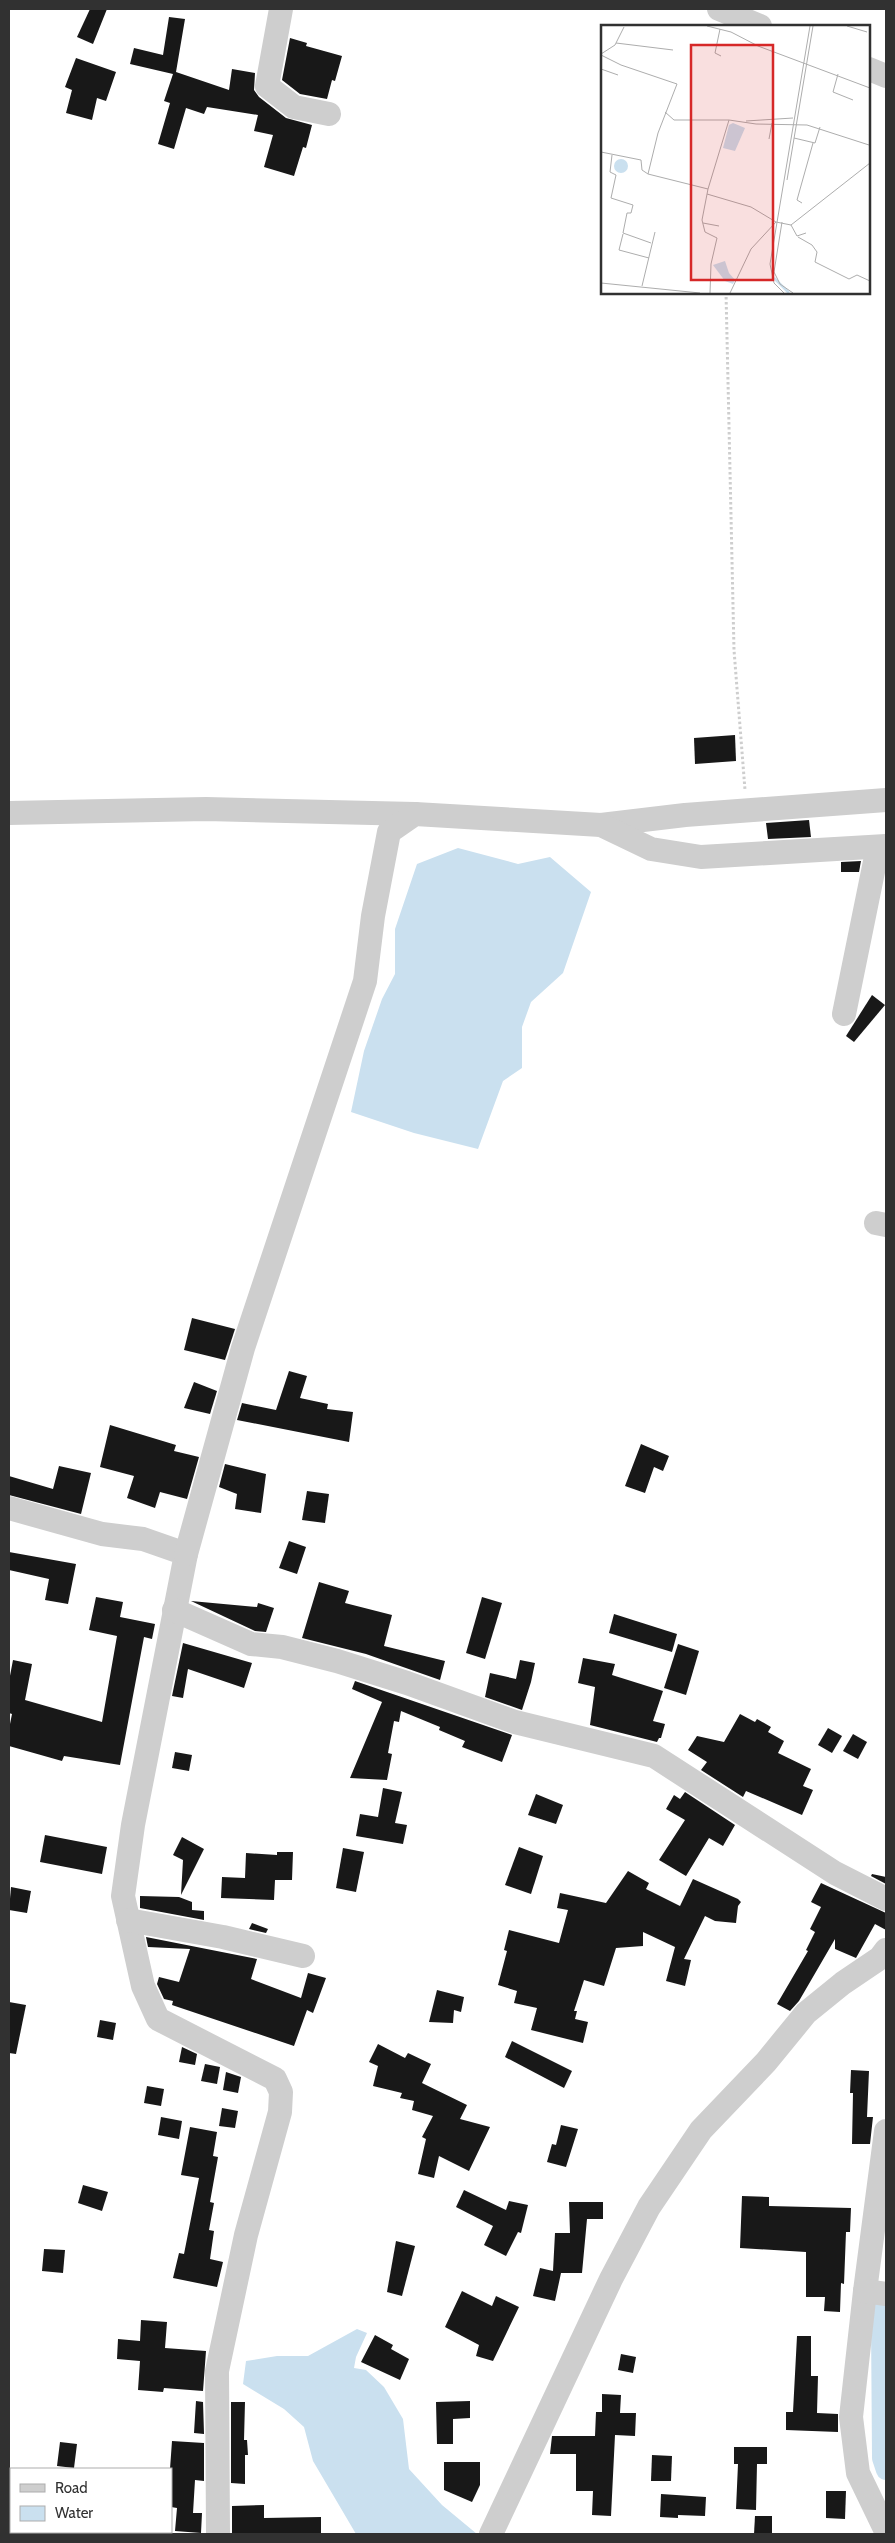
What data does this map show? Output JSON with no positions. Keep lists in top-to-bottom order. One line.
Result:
{"legend":["Road","Water"]}
